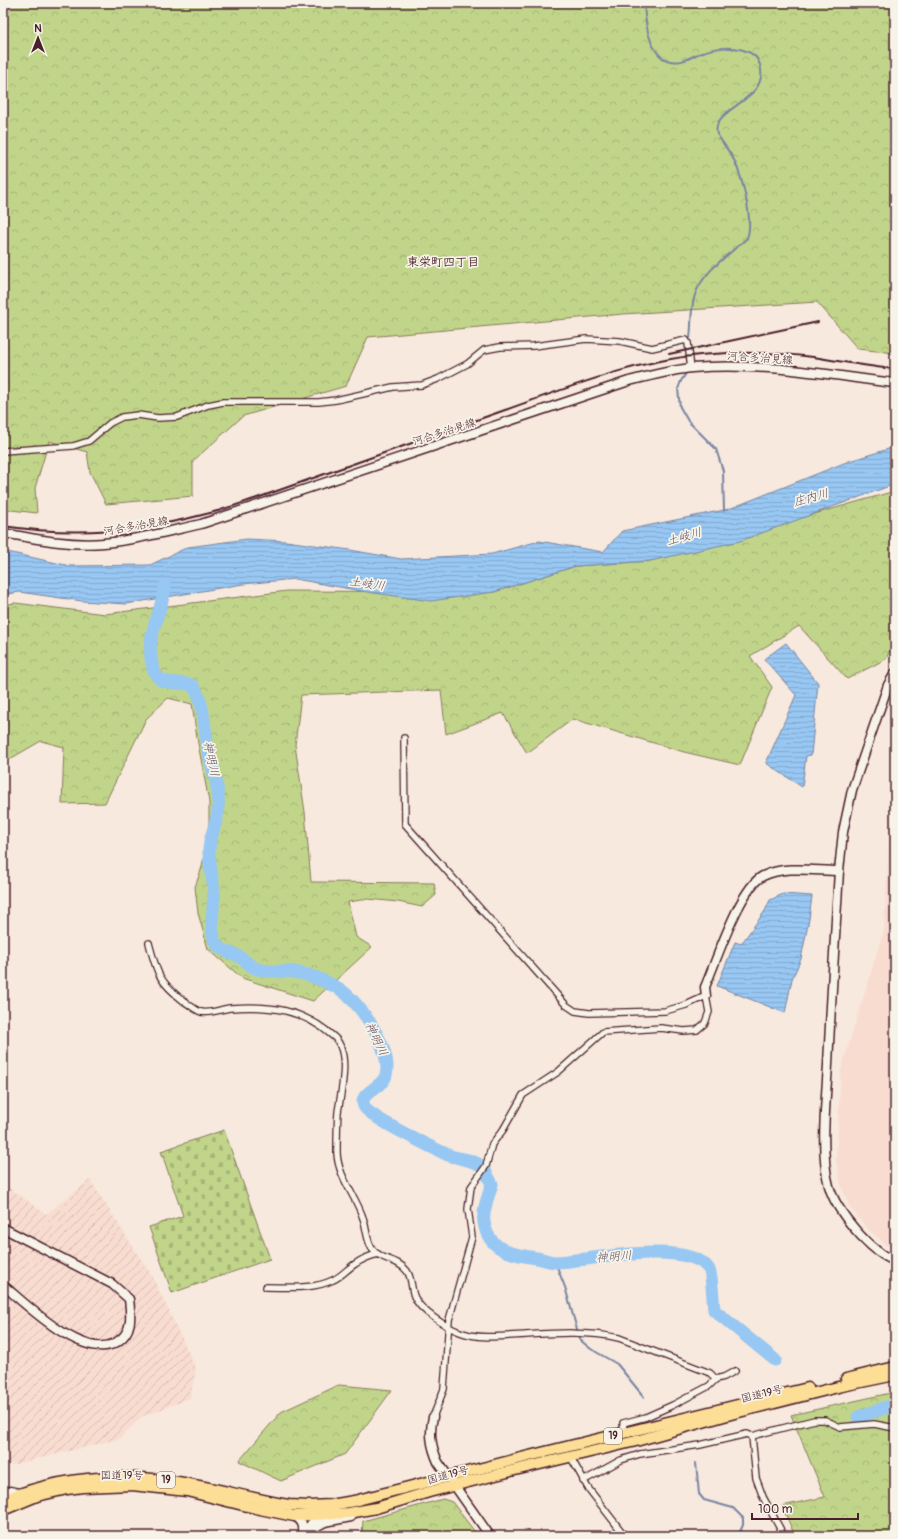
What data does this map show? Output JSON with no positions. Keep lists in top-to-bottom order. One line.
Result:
{"streets":{"highway":["国道19号","19"],"street":["河合多治見線"]},"districts":["東栄町四丁目"],"water":["庄内川","土岐川","神明川"],"scale_bar":"100 m","north":"top"}
